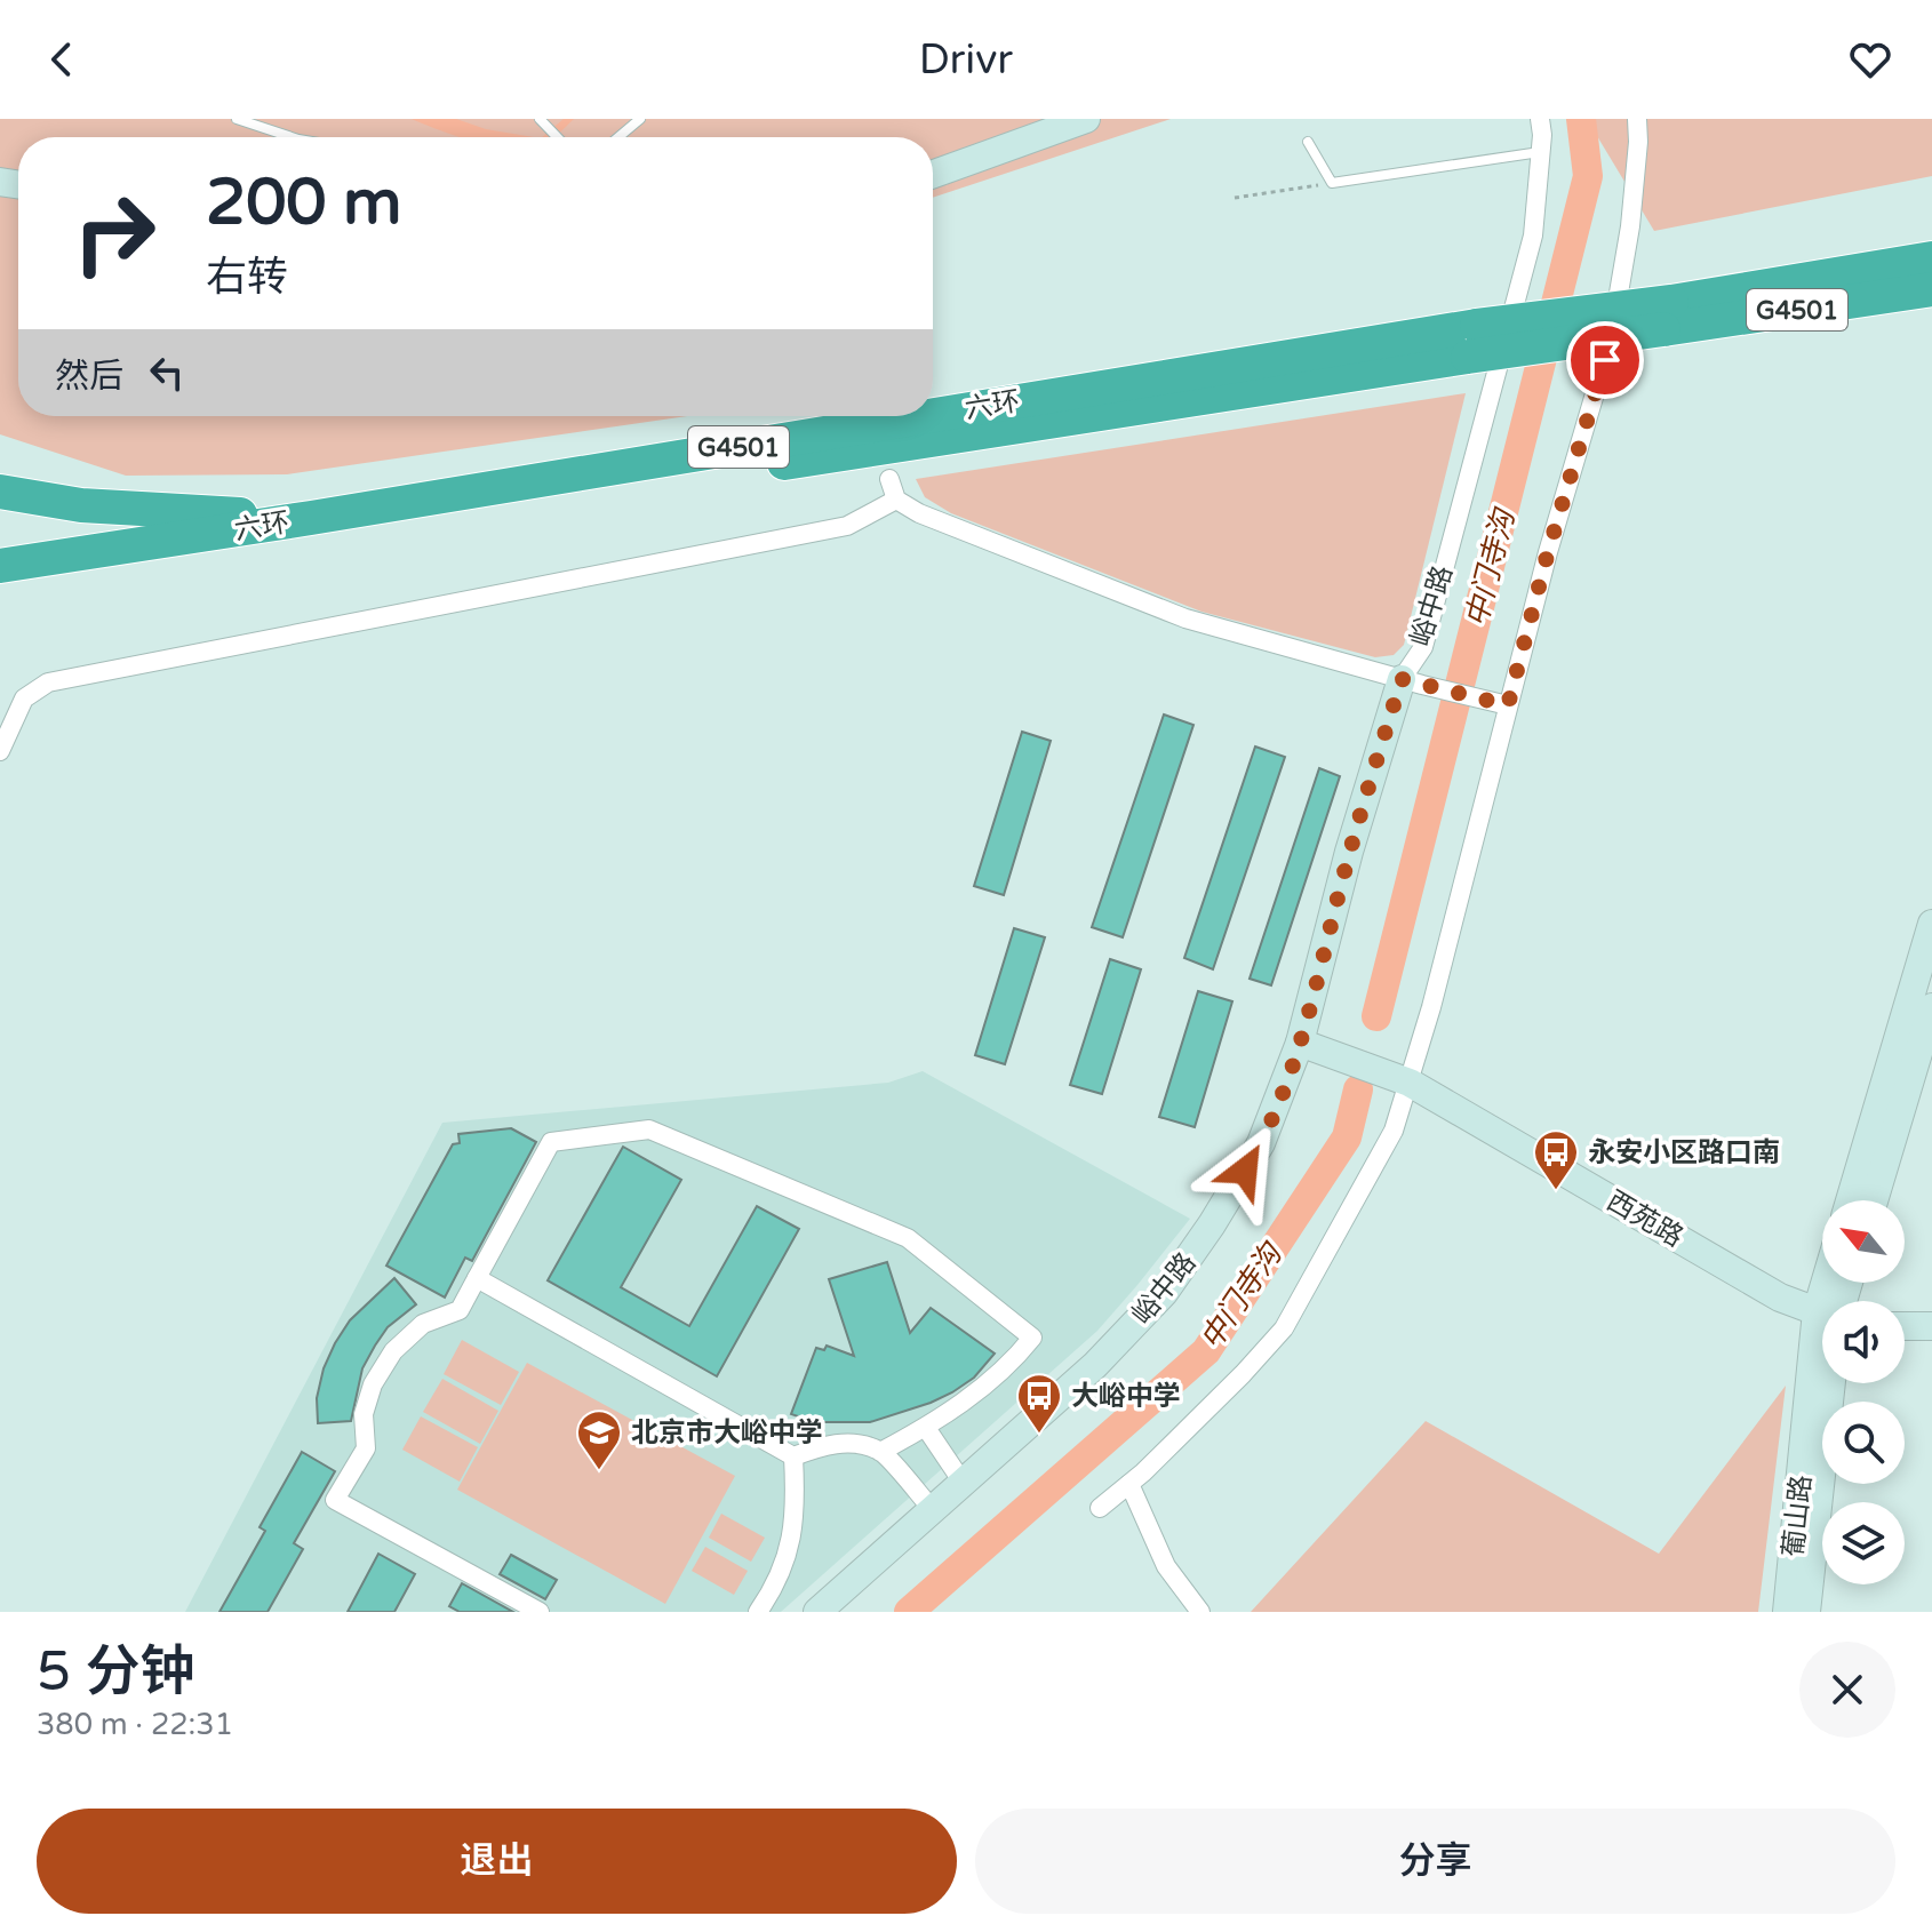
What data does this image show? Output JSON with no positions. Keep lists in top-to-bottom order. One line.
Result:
{"streets":{"highway":["G4501","六环"],"main road":["峪中路","西苑路","葡山路"]},"crossings":[["峪中路","西苑路"]],"water":["中门寺沟"],"places":{"bus stop":["永安小区路口南","大峪中学"],"school or university":["北京市大峪中学"]},"north":"top left","page":{"header":"Drivr","turn":["200 m","右转"],"then":"然后","heading":["5 分钟","380 m · 22:31"],"buttons":["退出","分享"]}}
